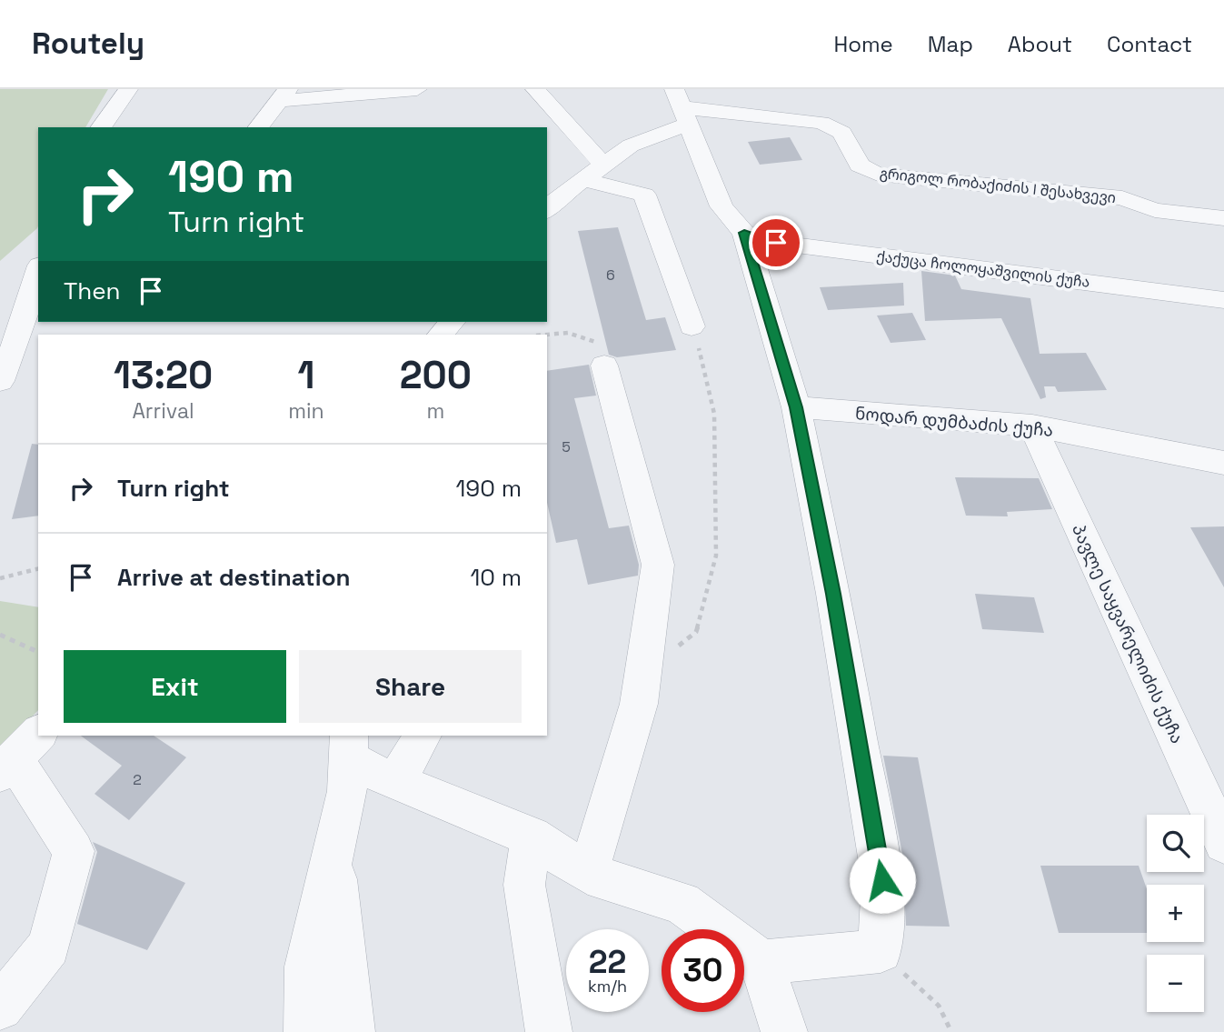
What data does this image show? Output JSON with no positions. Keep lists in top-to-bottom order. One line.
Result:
{"streets":{"street":["გრიგოლ რობაქიძის I შესახვევი","ქაქუცა ჩოლოყაშვილის ქუჩა","ნოდარ დუმბაძის ქუჩა","პავლე საყვარელიძის ქუჩა"]},"crossings":[["ნოდარ დუმბაძის ქუჩა","პავლე საყვარელიძის ქუჩა"]],"house_numbers":["6","5","2"],"page":{"header":"Routely","nav":["Home","Map","About","Contact"],"turn":["190 m","Turn right"],"then":"Then","eta":["13:20","Arrival","1","min","200","m"],"list":[{"name":"Turn right","value":"190 m"},{"name":"Arrive at destination","value":"10 m"}],"buttons":["Exit","Share"],"map_buttons":["+","−"],"speed":"22 km/h","limit":"30"}}
